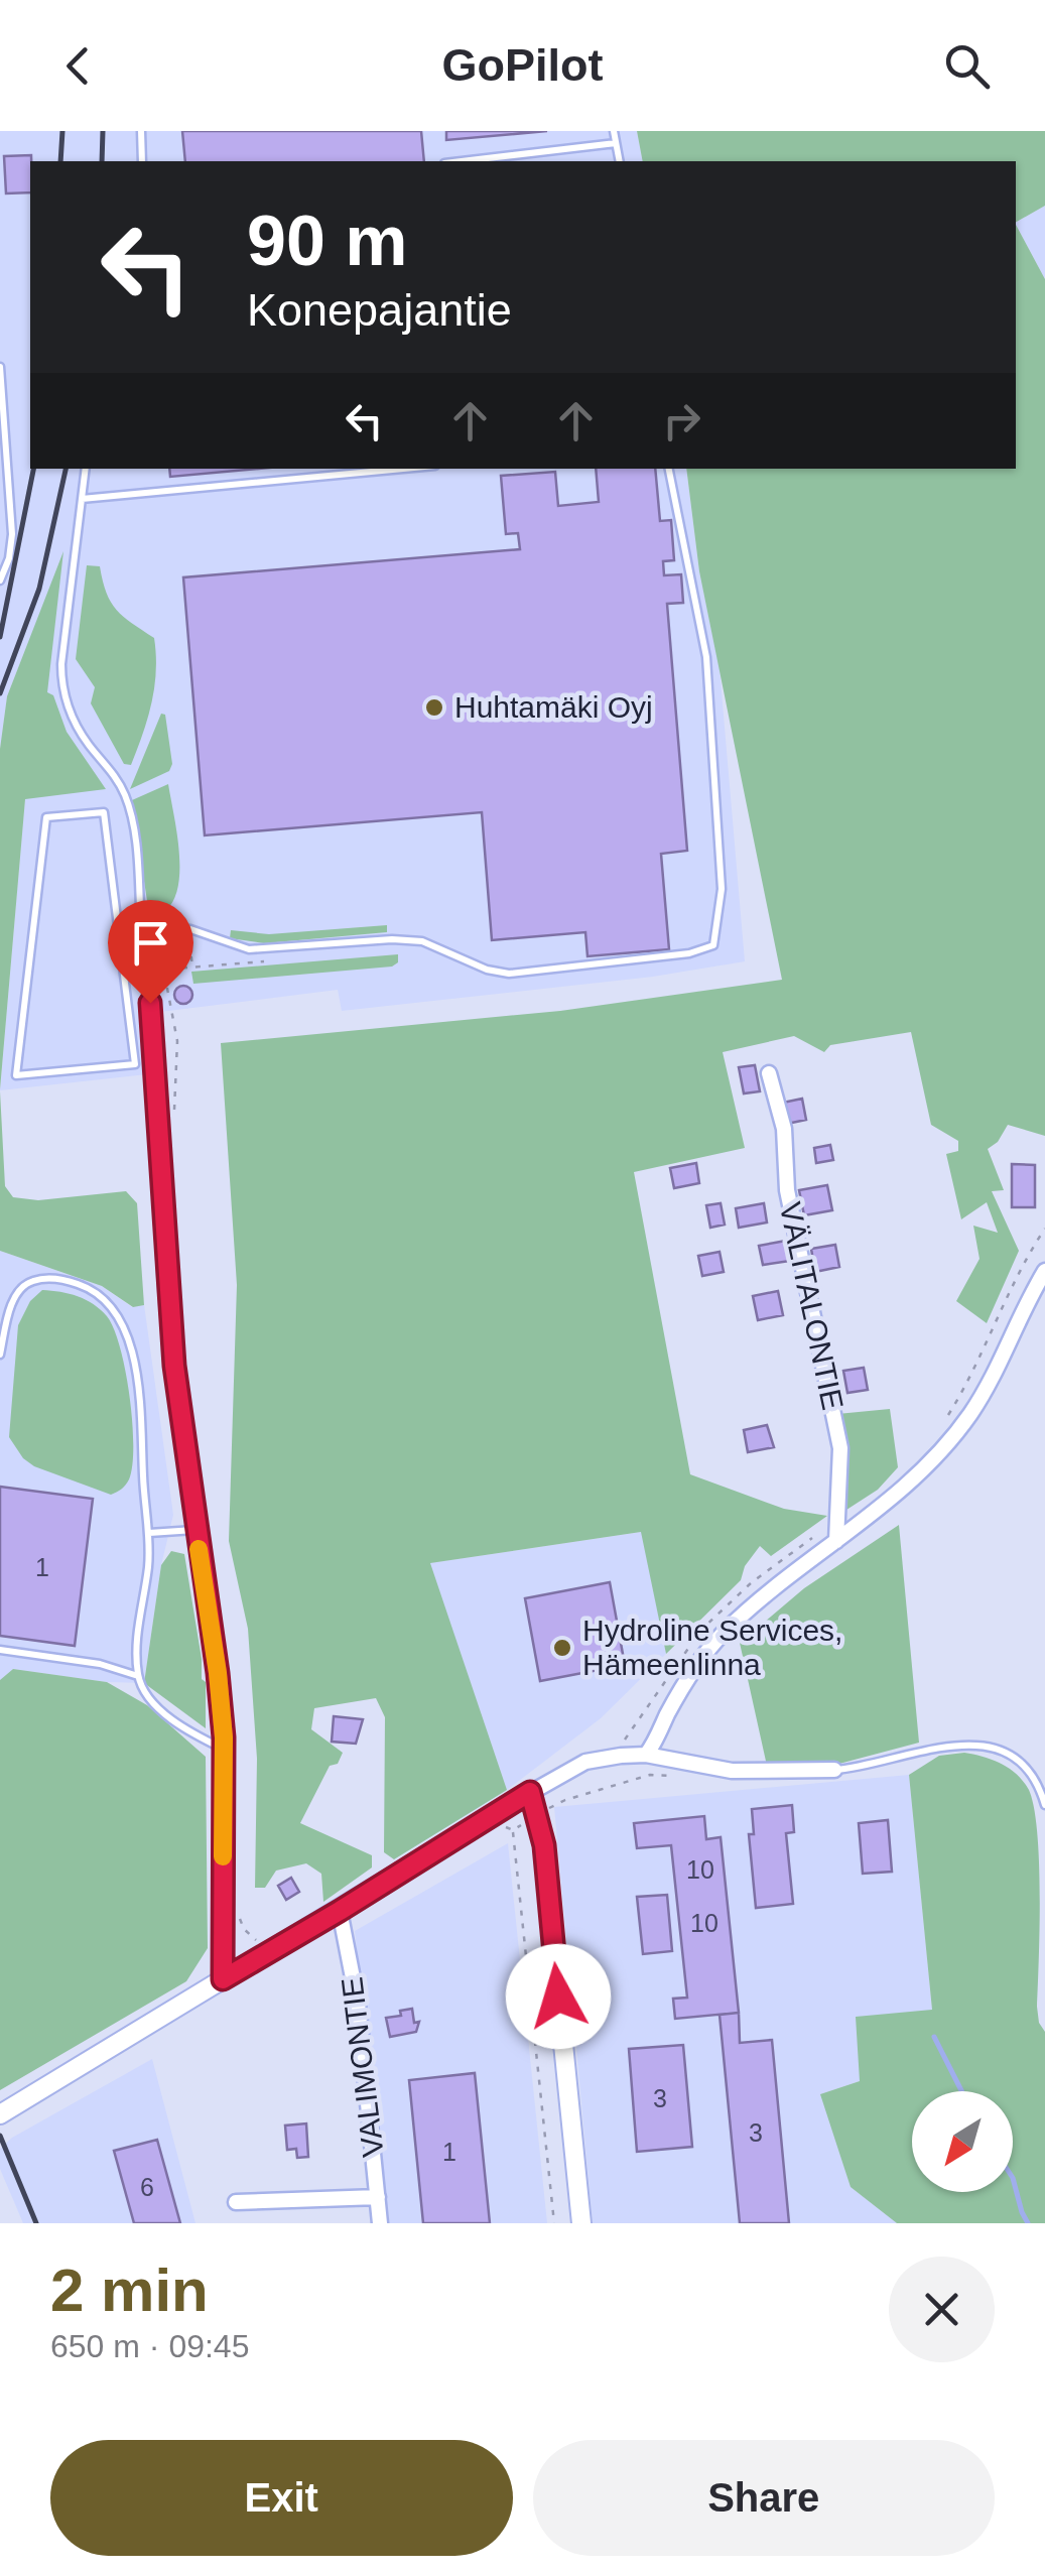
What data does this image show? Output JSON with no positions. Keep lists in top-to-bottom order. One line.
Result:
{"streets":{"street":["VÄLITALONTIE","VALIMONTIE"]},"places":["Huhtamäki Oyj","Hydroline Services, Hämeenlinna"],"house_numbers":["1","10","10","3","3","1","6"],"north":"bottom left","page":{"header":"GoPilot","turn":["90 m","Konepajantie"],"heading":["2 min","650 m · 09:45"],"buttons":["Exit","Share"]}}
